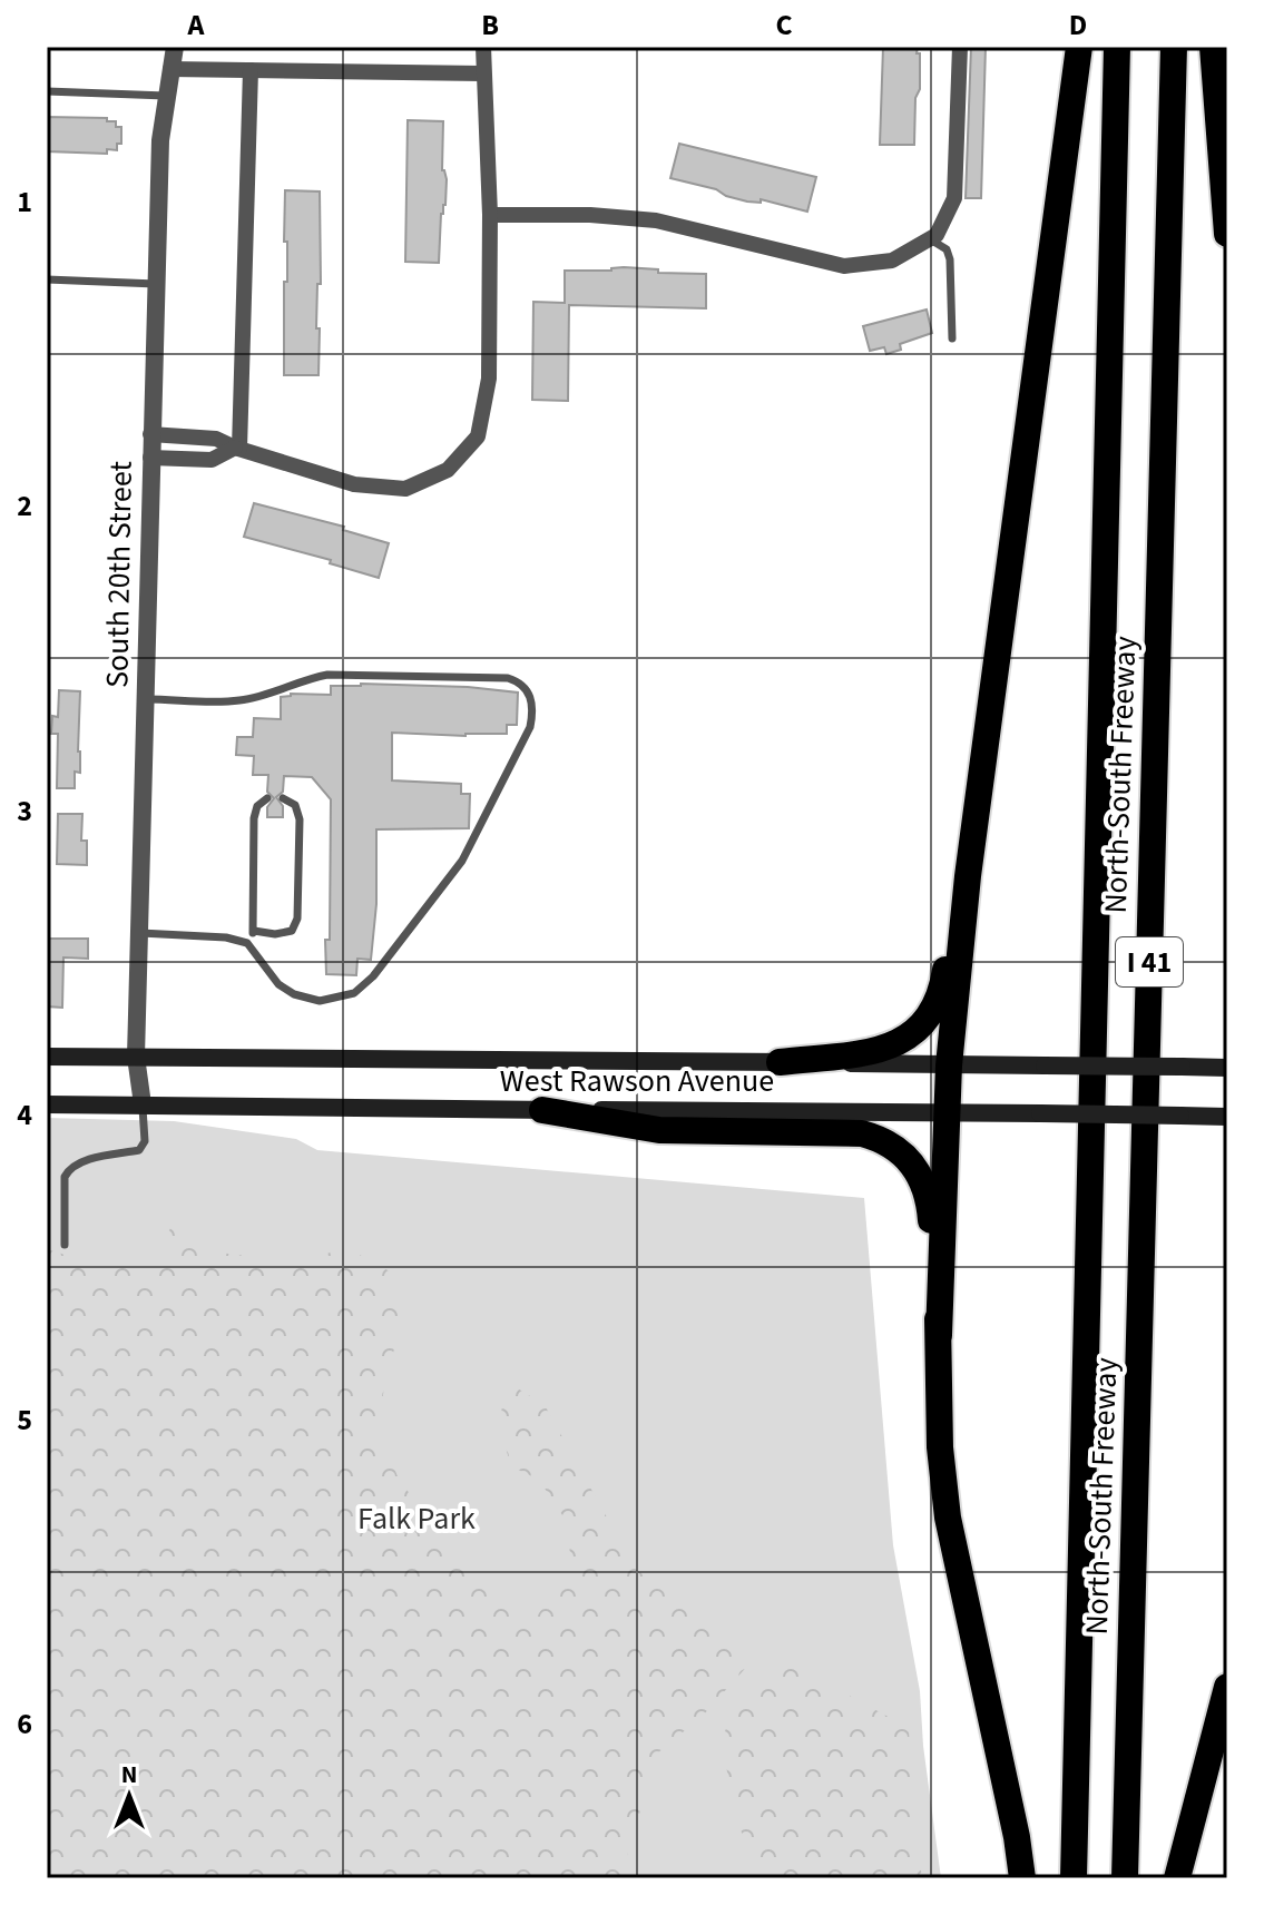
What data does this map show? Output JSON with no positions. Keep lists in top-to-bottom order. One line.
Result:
{"streets":{"highway":["North-South Freeway","I 41"],"main road":["West Rawson Avenue"],"street":["South 20th Street"]},"crossings":[["South 20th Street","West Rawson Avenue"]],"parks":["Falk Park"],"north":"top","grid":{"columns":["A","B","C","D"],"rows":["1","2","3","4","5","6"]}}
